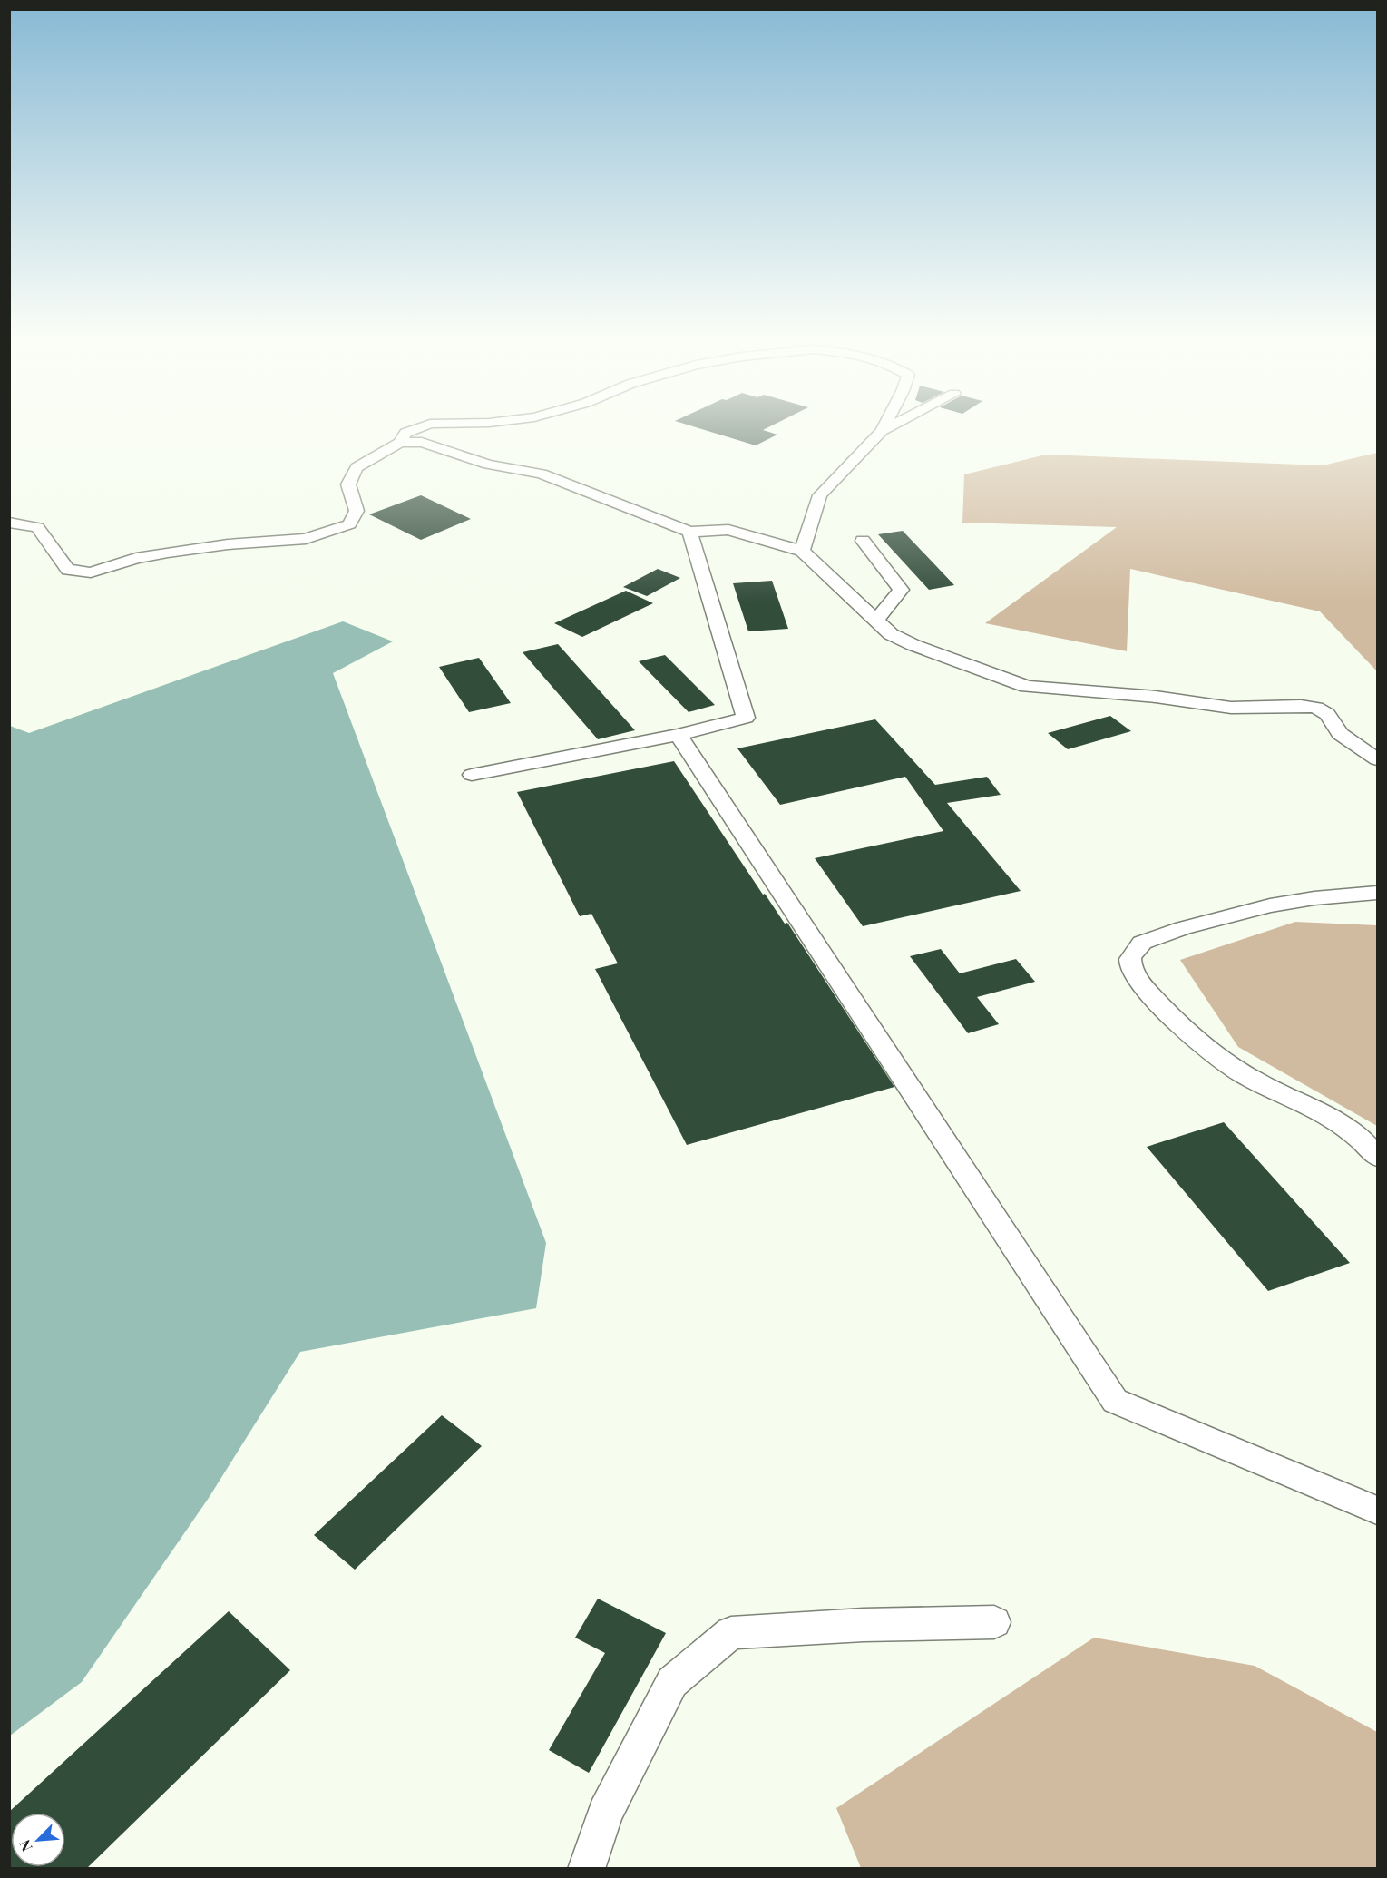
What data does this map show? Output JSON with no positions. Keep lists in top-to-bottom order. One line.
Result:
{"north":"bottom left"}
